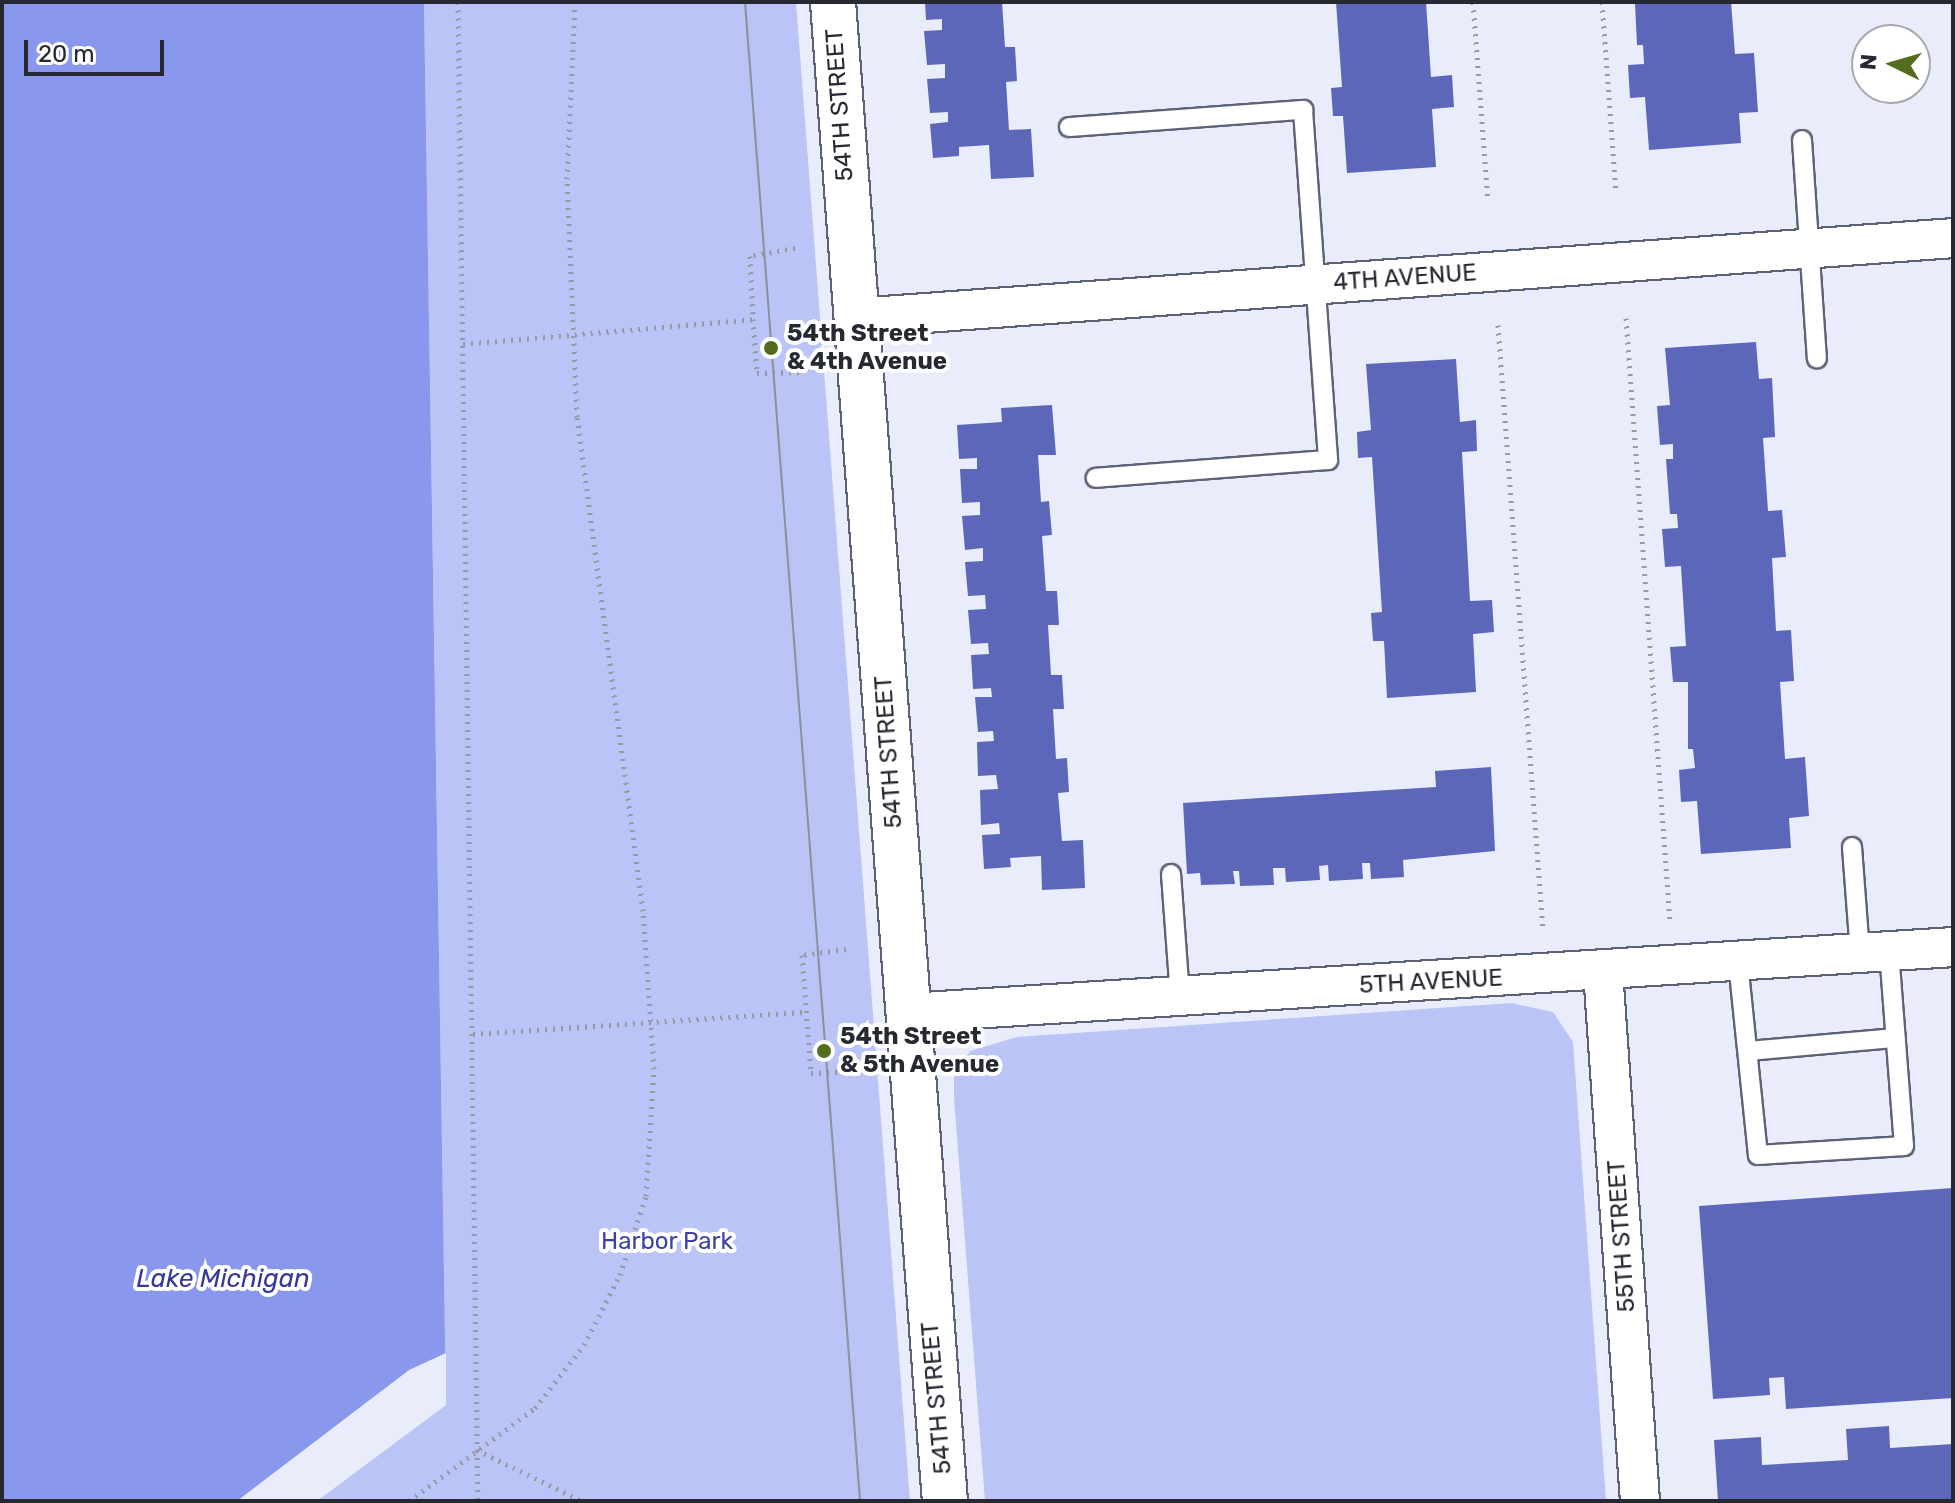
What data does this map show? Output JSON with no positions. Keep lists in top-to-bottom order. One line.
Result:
{"streets":{"street":["54TH STREET","4TH AVENUE","5TH AVENUE","55TH STREET"]},"crossings":[["54TH STREET","4TH AVENUE"],["54TH STREET","5TH AVENUE"],["5TH AVENUE","55TH STREET"]],"water":["Lake Michigan"],"parks":["Harbor Park"],"places":["54th Street & 4th Avenue","54th Street & 5th Avenue"],"scale_bar":"20 m","north":"left"}
